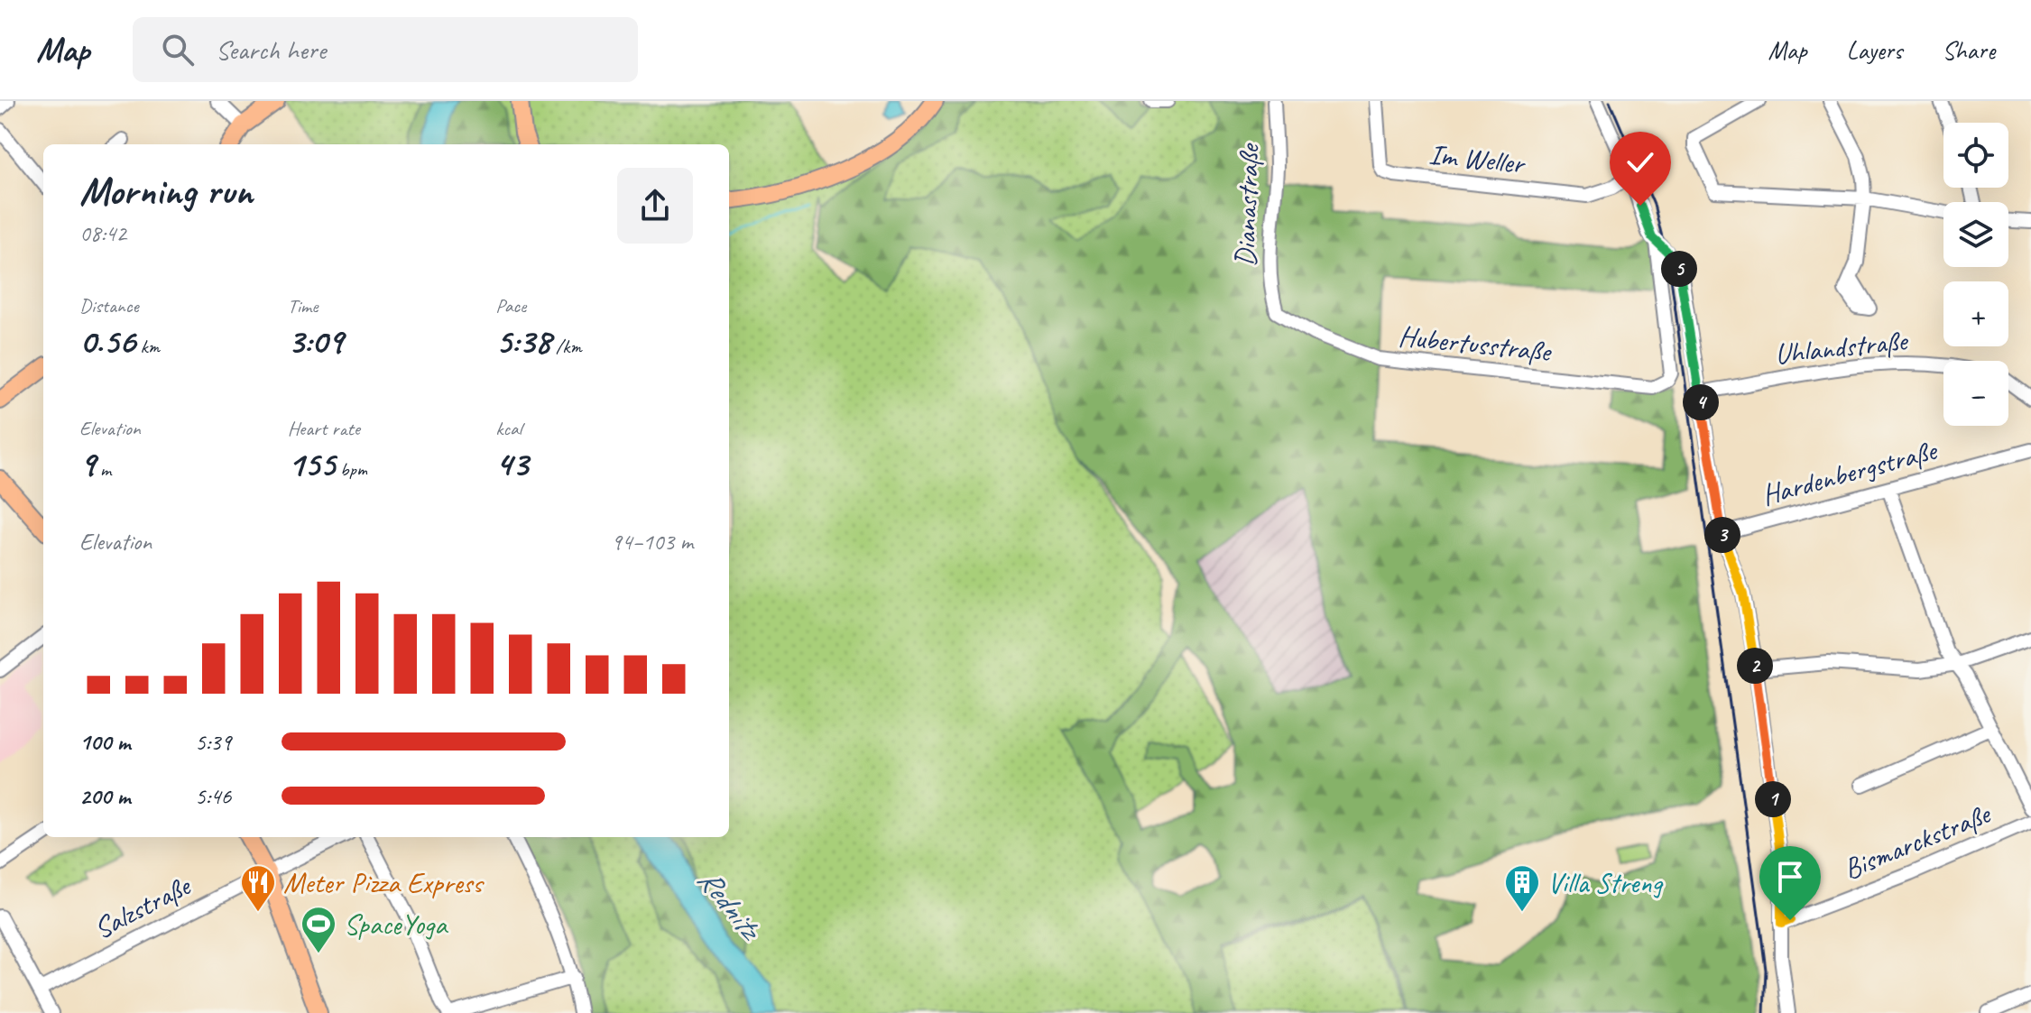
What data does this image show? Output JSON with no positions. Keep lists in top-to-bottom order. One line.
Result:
{"streets":{"street":["Im Weller","Dianastraße","Hubertusstraße","Uhlandstraße","Hardenbergstraße","Bismarckstraße","Salzstraße"]},"crossings":[["Dianastraße","Hubertusstraße"]],"water":["Rednitz"],"places":{"restaurant":["Meter Pizza Express"],"building":["Villa Streng"],"sports":["SpaceYoga"]},"page":{"header":"Map","search":"Search here","nav":["Map","Layers","Share"],"map_buttons":["+","−"],"heading":["Morning run","08:42"],"pins":["5","4","3","2","1"],"stats":[["Distance","0.56 km"],["Time","3:09"],["Pace","5:38 /km"],["Elevation","9 m"],["Heart rate","155 bpm"],["kcal","43"]],"chart":["Elevation","94–103 m"],"list":[{"name":"100 m","note":"5:39"},{"name":"200 m","note":"5:46"}]}}
